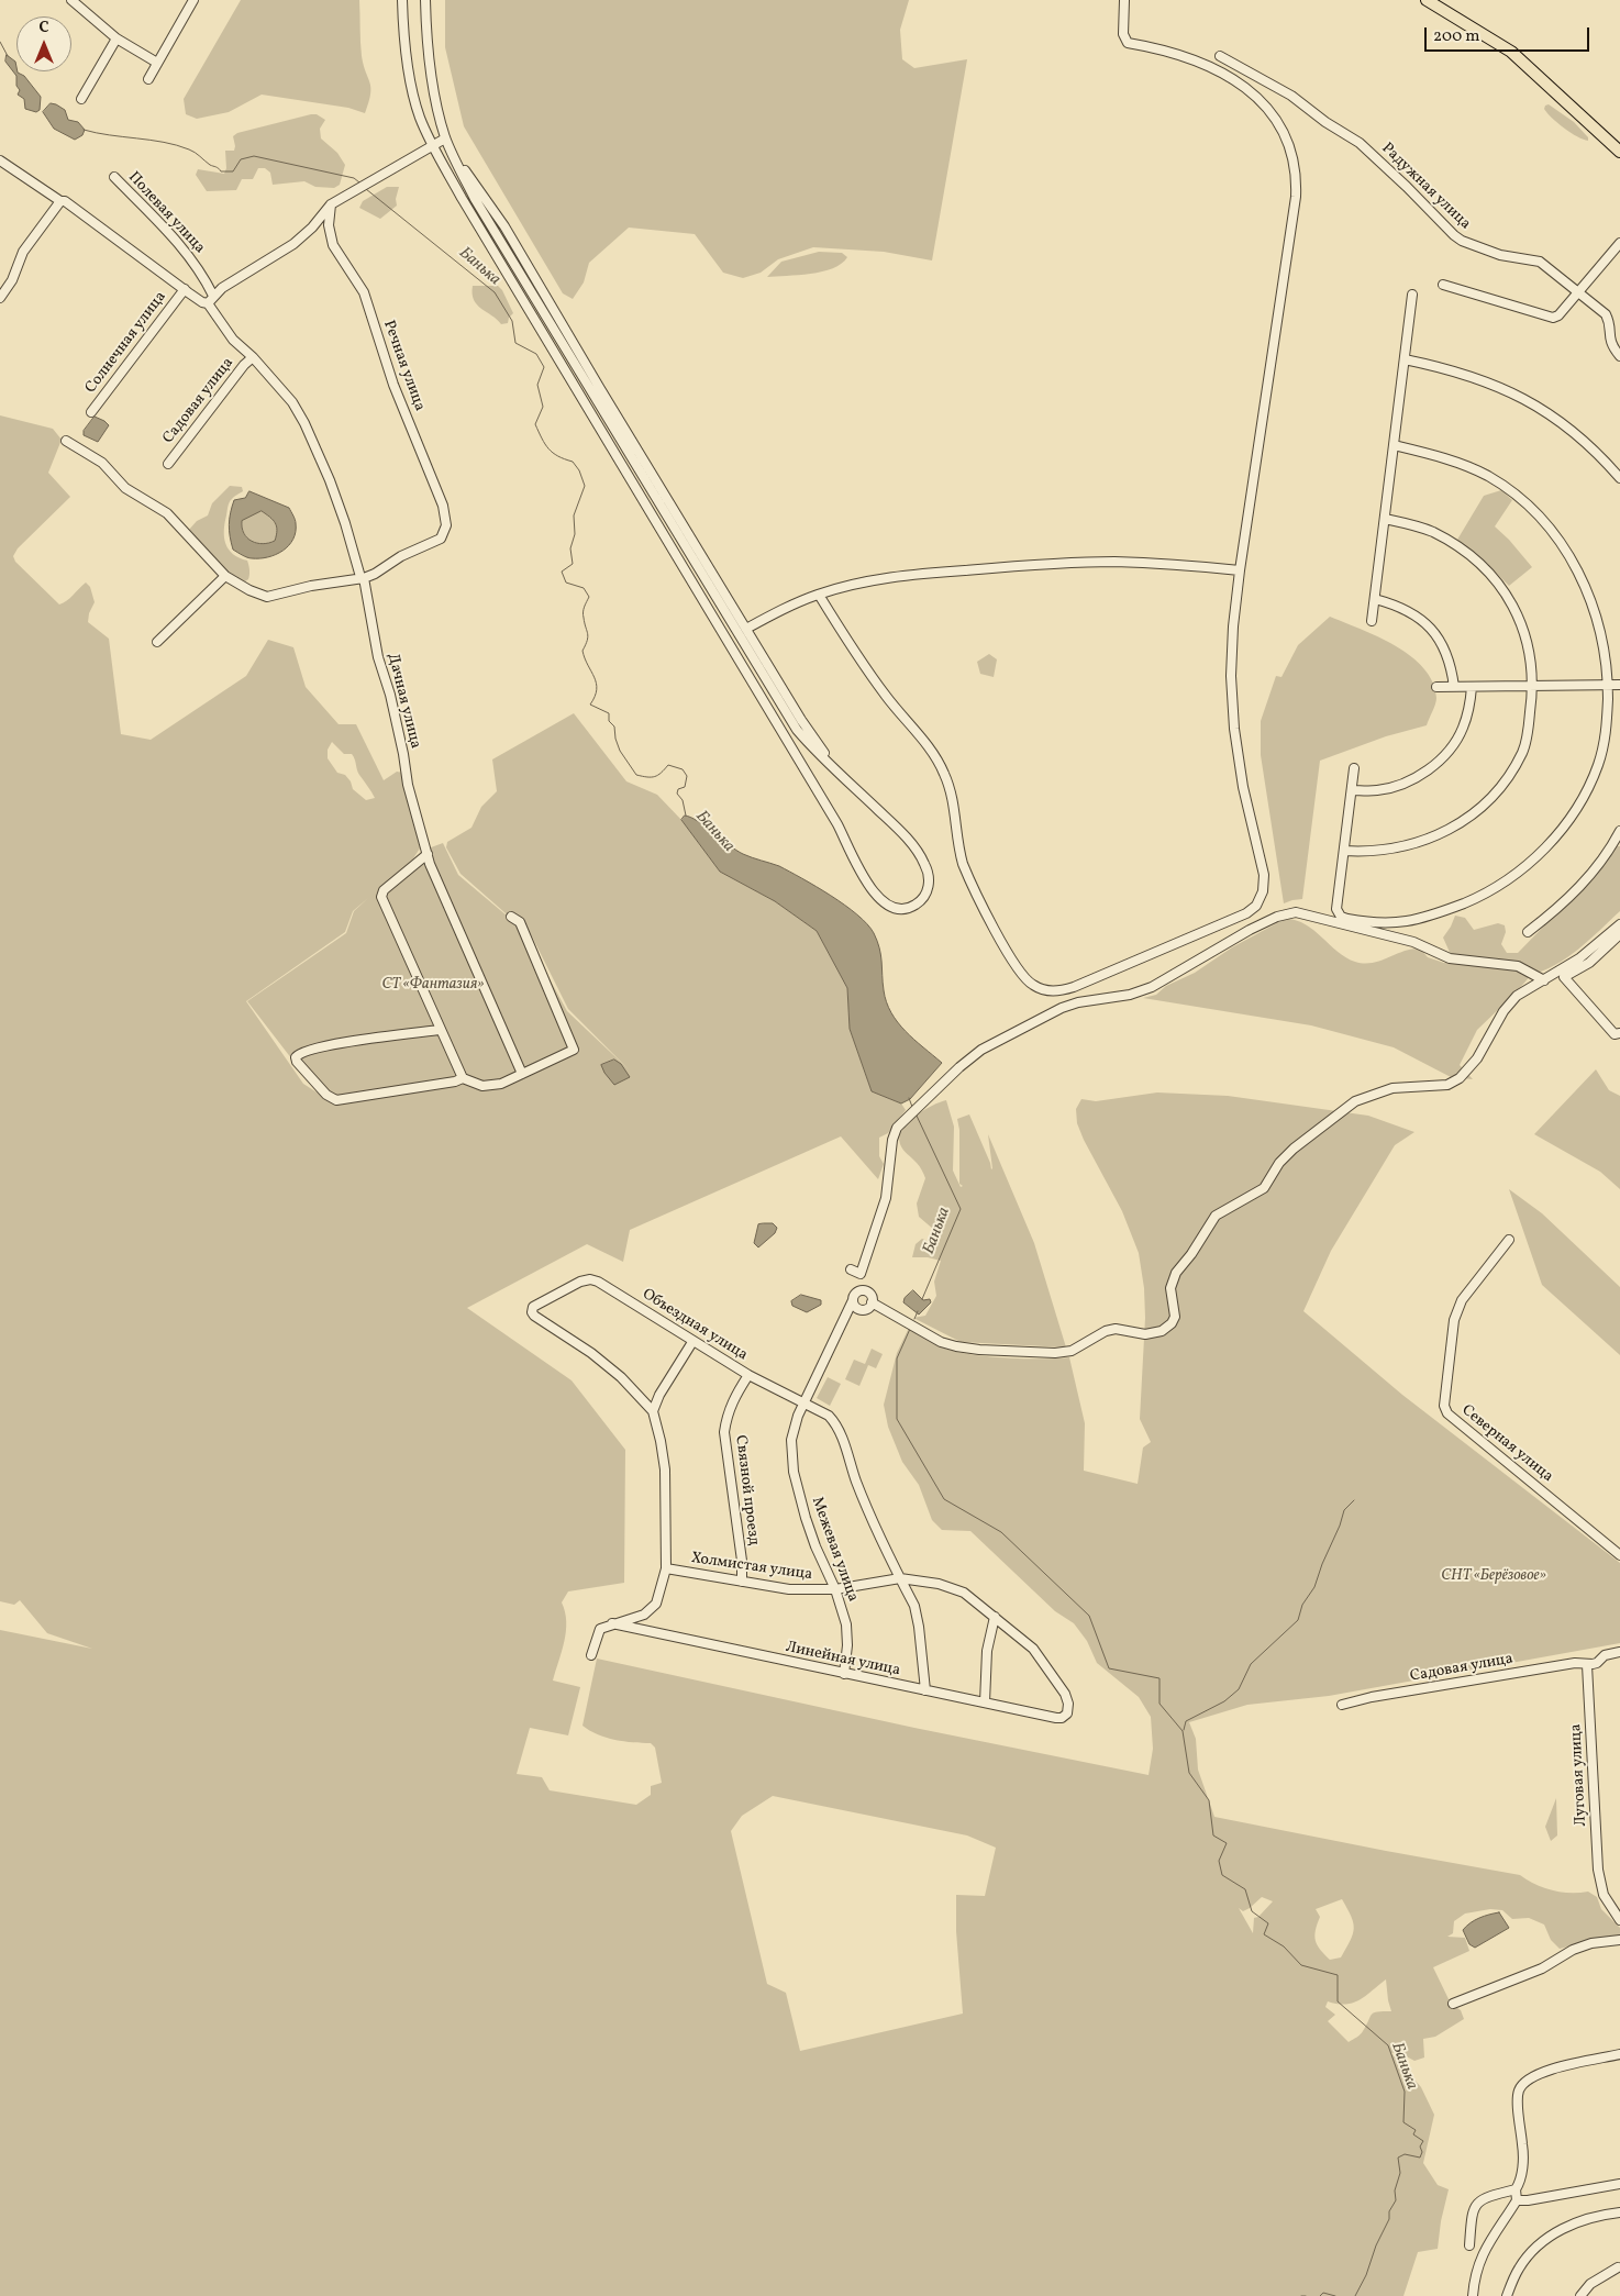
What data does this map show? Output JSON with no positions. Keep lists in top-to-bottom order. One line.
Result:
{"streets":{"street":["Радужная улица","Полевая улица","Солнечная улица","Речная улица","Садовая улица","Дачная улица","Объездная улица","Северная улица","Связной проезд","Межевая улица","Холмистая улица","Линейная улица","Луговая улица"]},"crossings":[["Полевая улица","Садовая улица"],["Полевая улица","Дачная улица"],["Речная улица","Дачная улица"],["Садовая улица","Дачная улица"],["Садовая улица","Луговая улица"],["Объездная улица","Связной проезд"],["Объездная улица","Межевая улица"],["Объездная улица","Холмистая улица"],["Объездная улица","Линейная улица"],["Связной проезд","Холмистая улица"],["Межевая улица","Холмистая улица"],["Межевая улица","Линейная улица"],["Холмистая улица","Линейная улица"]],"water":["Банька"],"parks":["СТ «Фантазия»","СНТ «Берёзовое»"],"scale_bar":"200 m","north":"top"}
